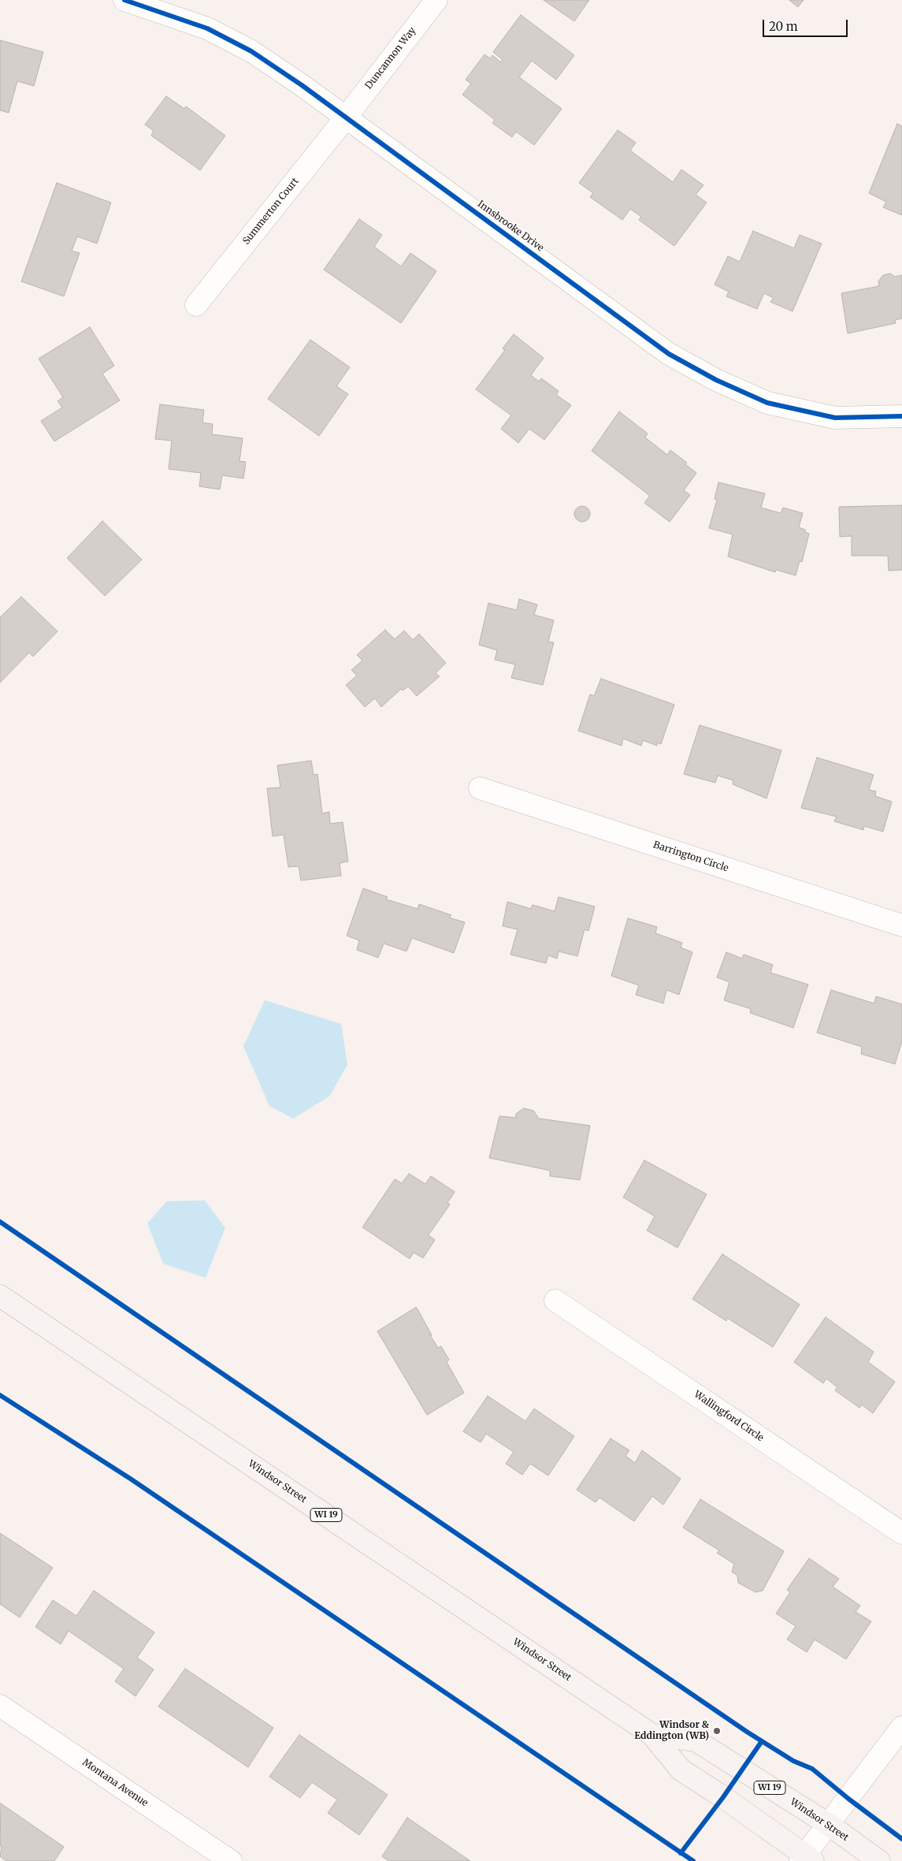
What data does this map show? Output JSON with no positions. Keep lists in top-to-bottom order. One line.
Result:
{"streets":{"main road":["Windsor Street","WI 19"],"street":["Duncannon Way","Summerton Court","Innsbrooke Drive","Barrington Circle","Wallingford Circle","Montana Avenue"]},"crossings":[["Duncannon Way","Summerton Court"],["Duncannon Way","Innsbrooke Drive"],["Summerton Court","Innsbrooke Drive"]],"places":["Windsor & Eddington (WB)"],"scale_bar":"20 m"}
